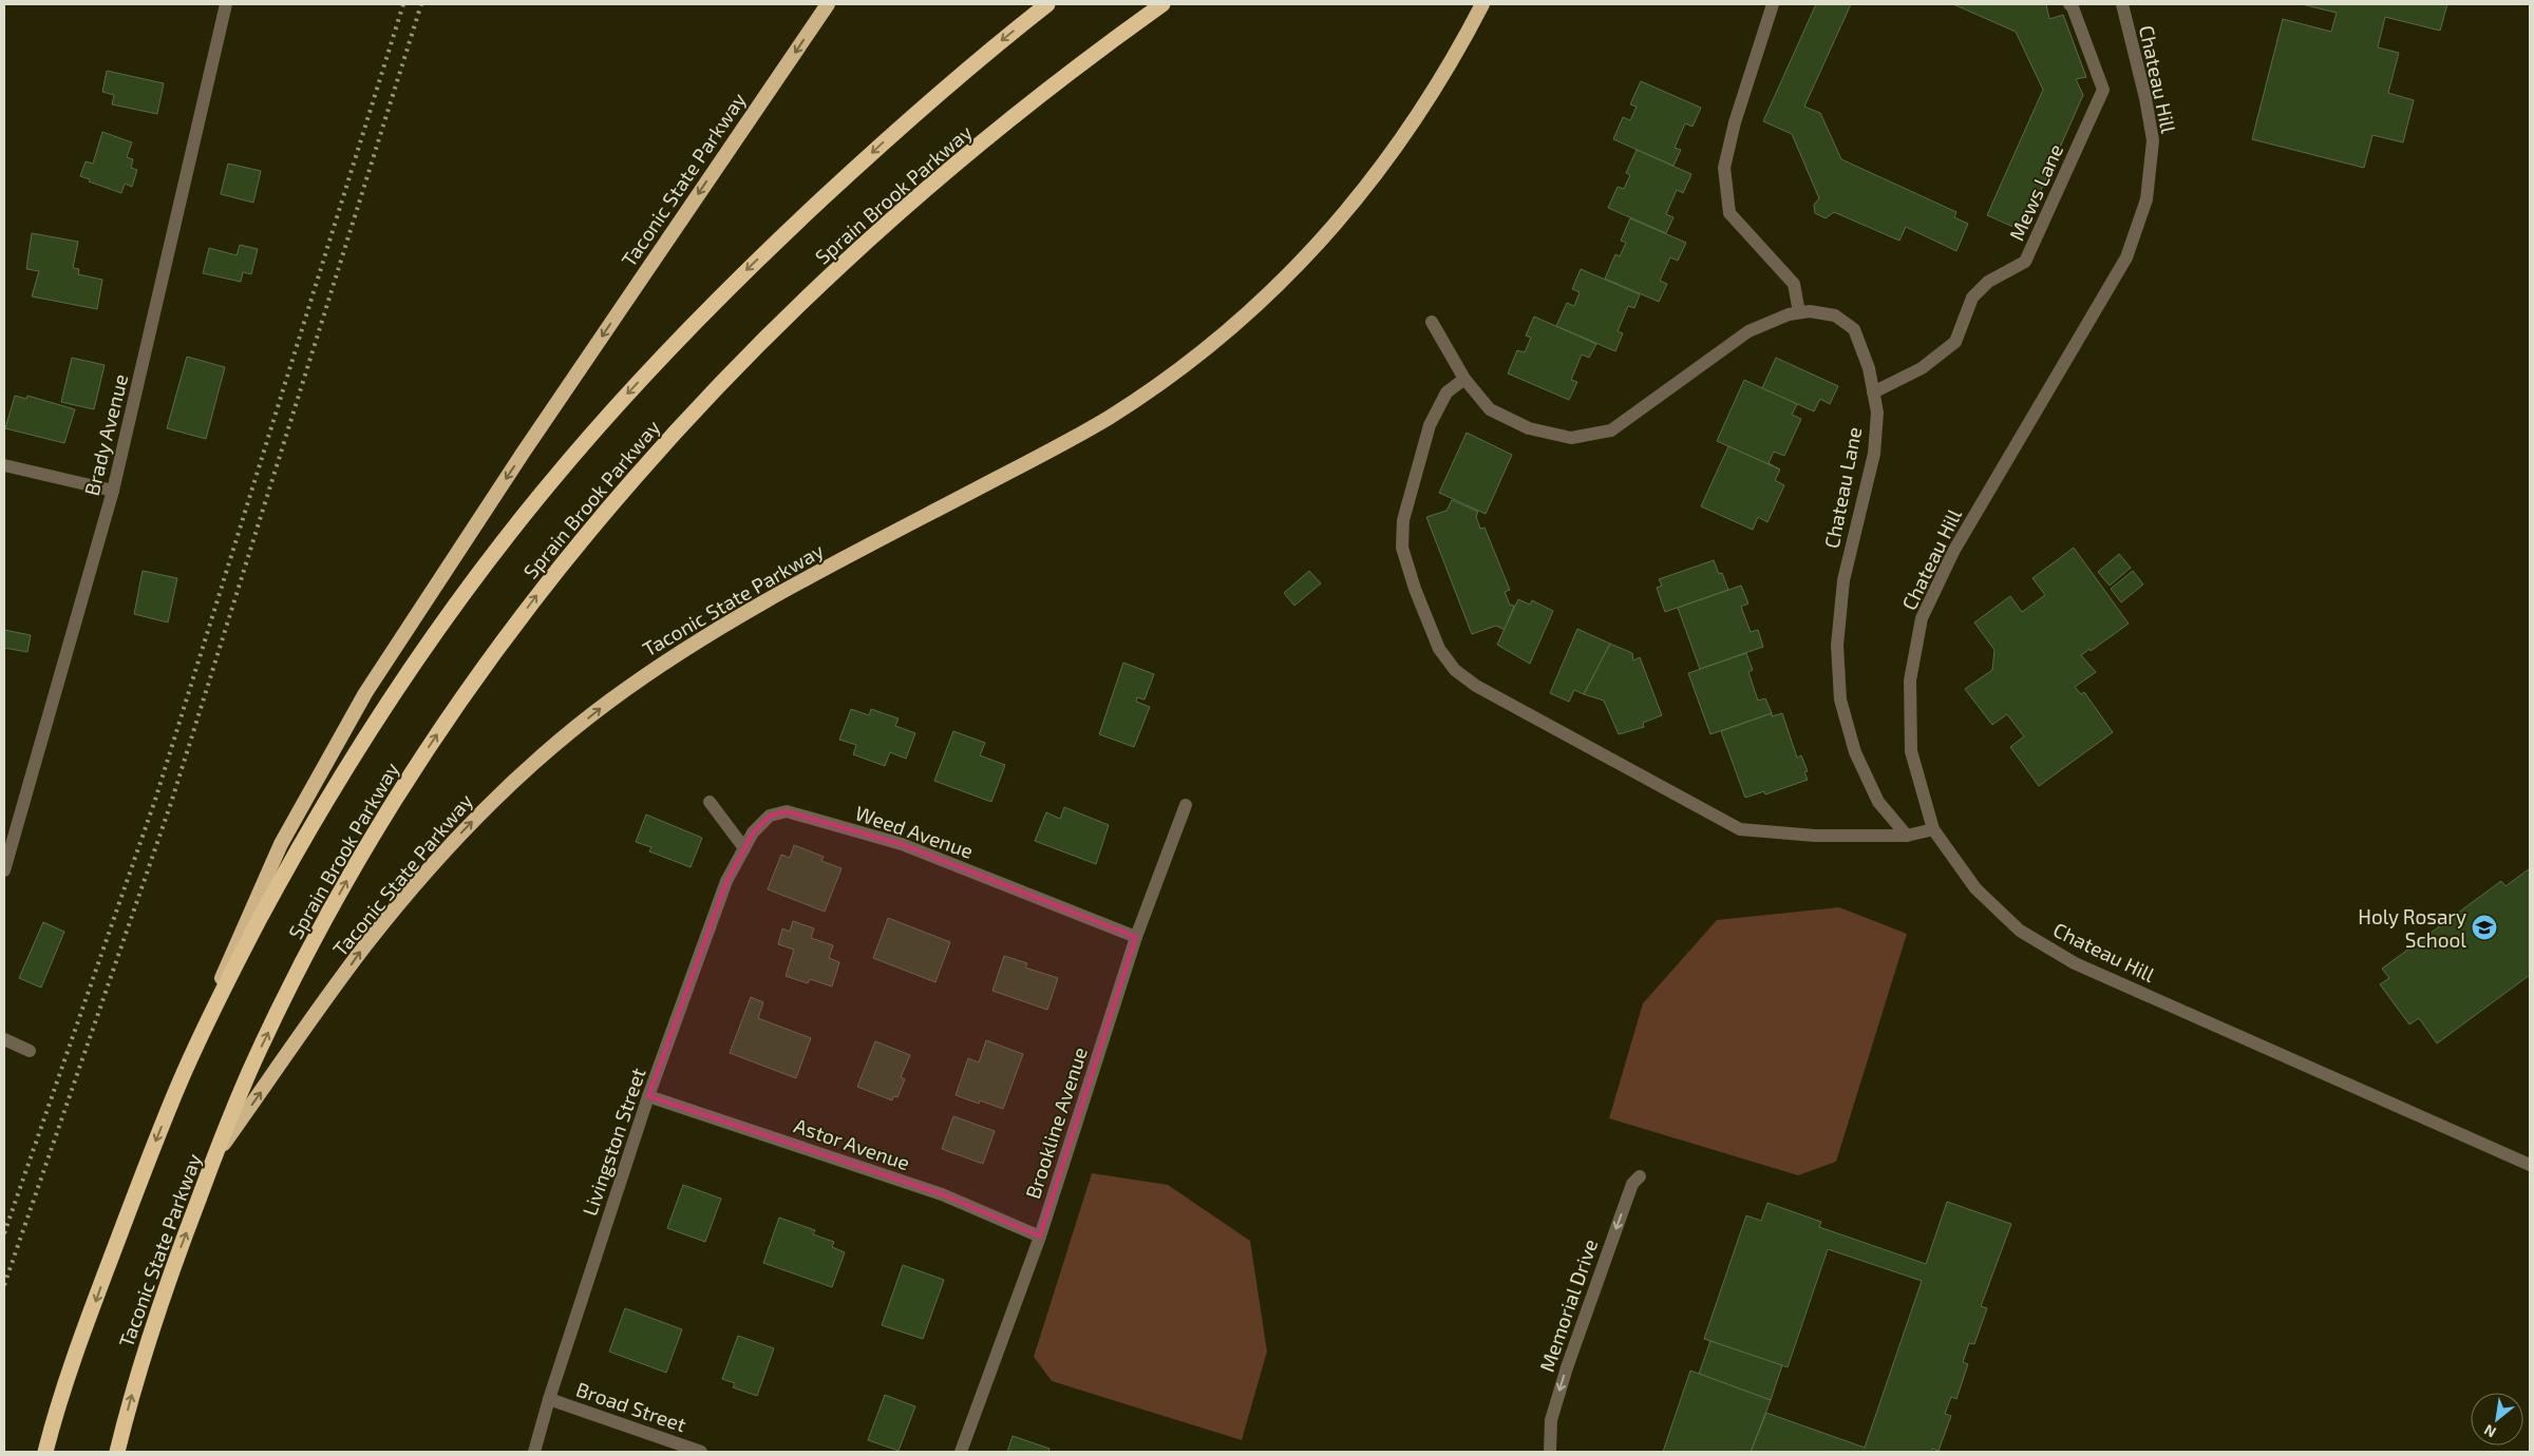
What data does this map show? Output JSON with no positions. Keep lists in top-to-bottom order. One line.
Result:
{"streets":{"highway":["Taconic State Parkway","Sprain Brook Parkway"],"street":["Chateau Hill","Mews Lane","Brady Avenue","Chateau Lane","Weed Avenue","Brookline Avenue","Livingston Street","Astor Avenue","Memorial Drive","Broad Street"]},"crossings":[["Taconic State Parkway","Sprain Brook Parkway"],["Mews Lane","Chateau Lane"],["Weed Avenue","Brookline Avenue"],["Weed Avenue","Livingston Street"],["Brookline Avenue","Astor Avenue"],["Livingston Street","Astor Avenue"],["Livingston Street","Broad Street"]],"one_way":["Memorial Drive"],"places":{"school or university":["Holy Rosary School"]},"north":"bottom left"}
